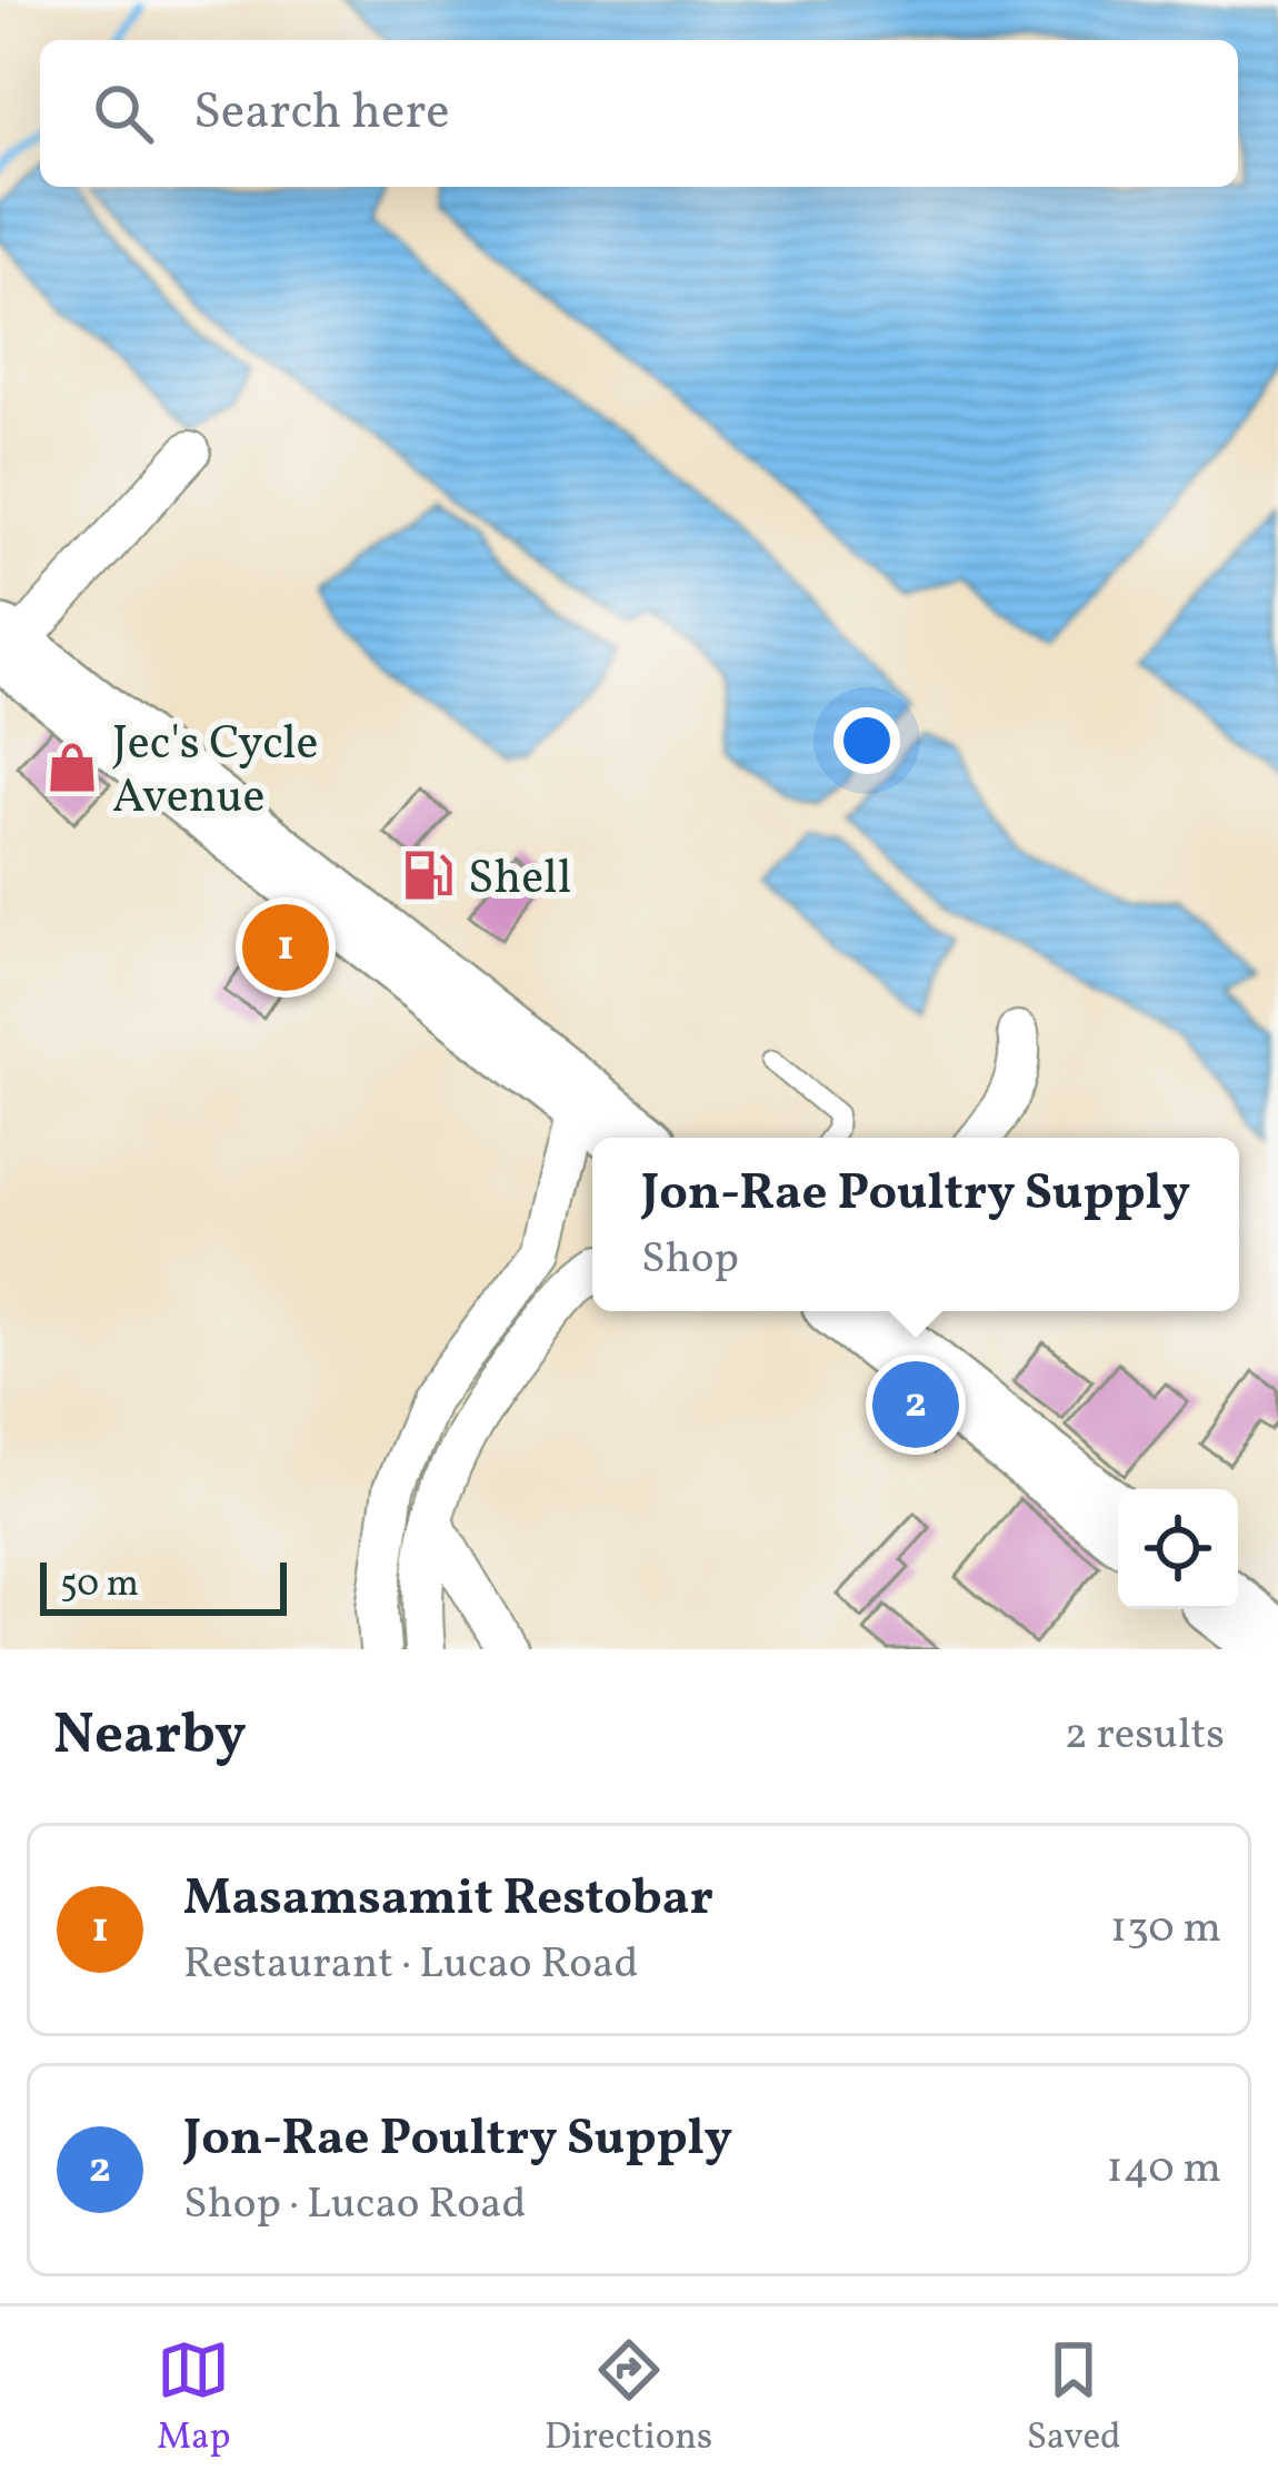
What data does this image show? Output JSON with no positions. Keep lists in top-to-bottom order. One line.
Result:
{"places":{"shop":["Jec's Cycle Avenue"],"fuel station":["Shell"]},"scale_bar":"50 m","page":{"search":"Search here","pins":["1","2"],"popup":["Jon-Rae Poultry Supply","Shop"],"scale":"50 m","heading":["Nearby","2 results"],"list":[{"mark":"1","name":"Masamsamit Restobar","note":"Restaurant · Lucao Road","value":"130 m"},{"mark":"2","name":"Jon-Rae Poultry Supply","note":"Shop · Lucao Road","value":"140 m"}],"nav":["Map","Directions","Saved"]}}
